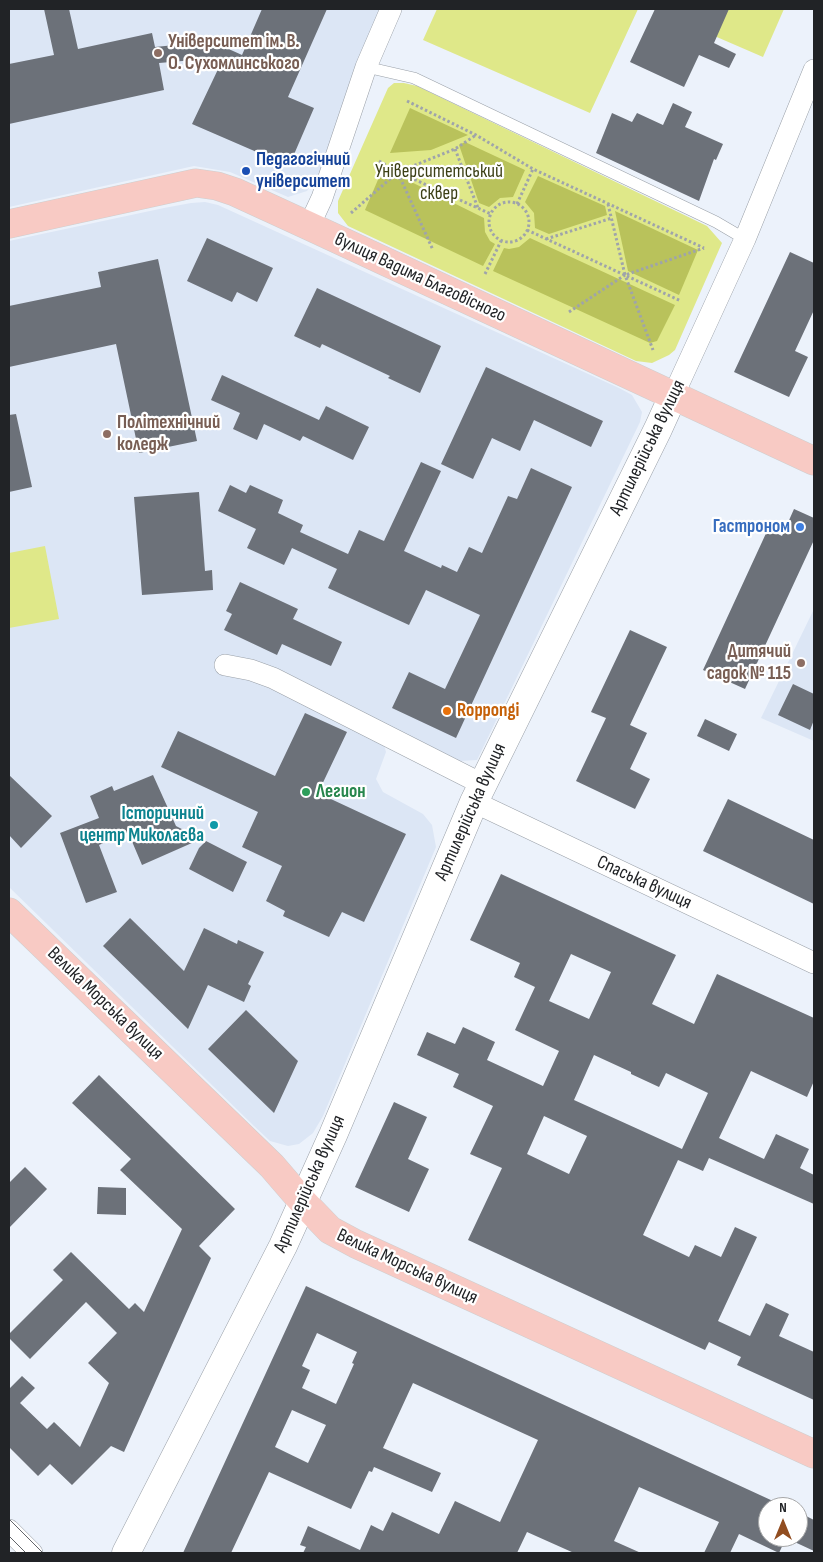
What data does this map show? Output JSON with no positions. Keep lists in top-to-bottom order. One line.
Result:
{"streets":{"highway":["вулиця Вадима Благовісного","Велика Морська вулиця"],"street":["Артилерійська вулиця","Спаська вулиця"]},"crossings":[["вулиця Вадима Благовісного","Артилерійська вулиця"],["Артилерійська вулиця","Спаська вулиця"],["Артилерійська вулиця","Велика Морська вулиця"]],"parks":["Університетський сквер"],"places":["Університет ім. В. О. Сухомлинського","Педагогічний університет","Політехнічний коледж","Гастроном","Дитячий садок № 115","Roppongi","Легион","Історичний центр Миколаєва"],"north":"top"}
